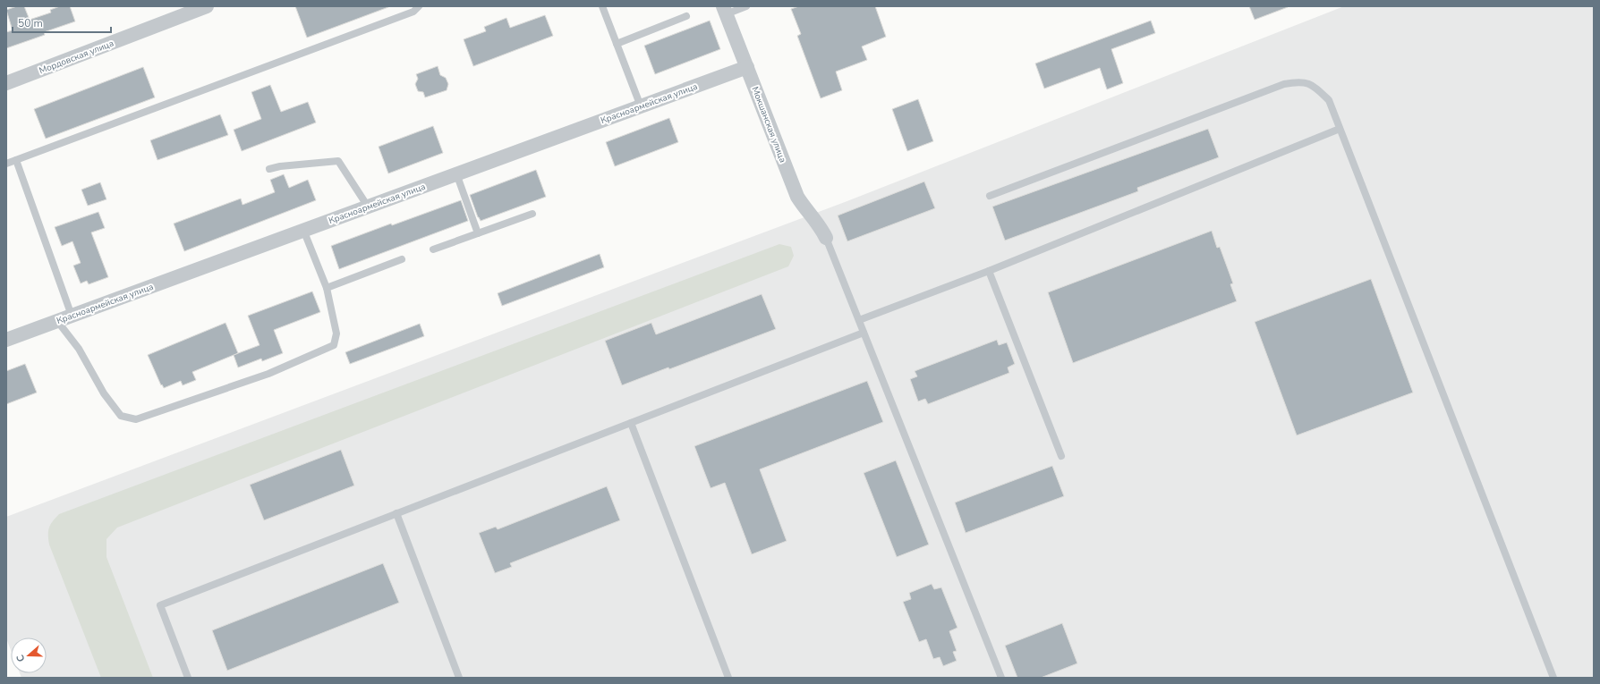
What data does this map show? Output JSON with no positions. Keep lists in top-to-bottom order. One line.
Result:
{"streets":{"street":["Мордовская улица","Красноармейская улица","Мокшанская улица"]},"crossings":[["Красноармейская улица","Мокшанская улица"]],"scale_bar":"50 m","north":"left"}
